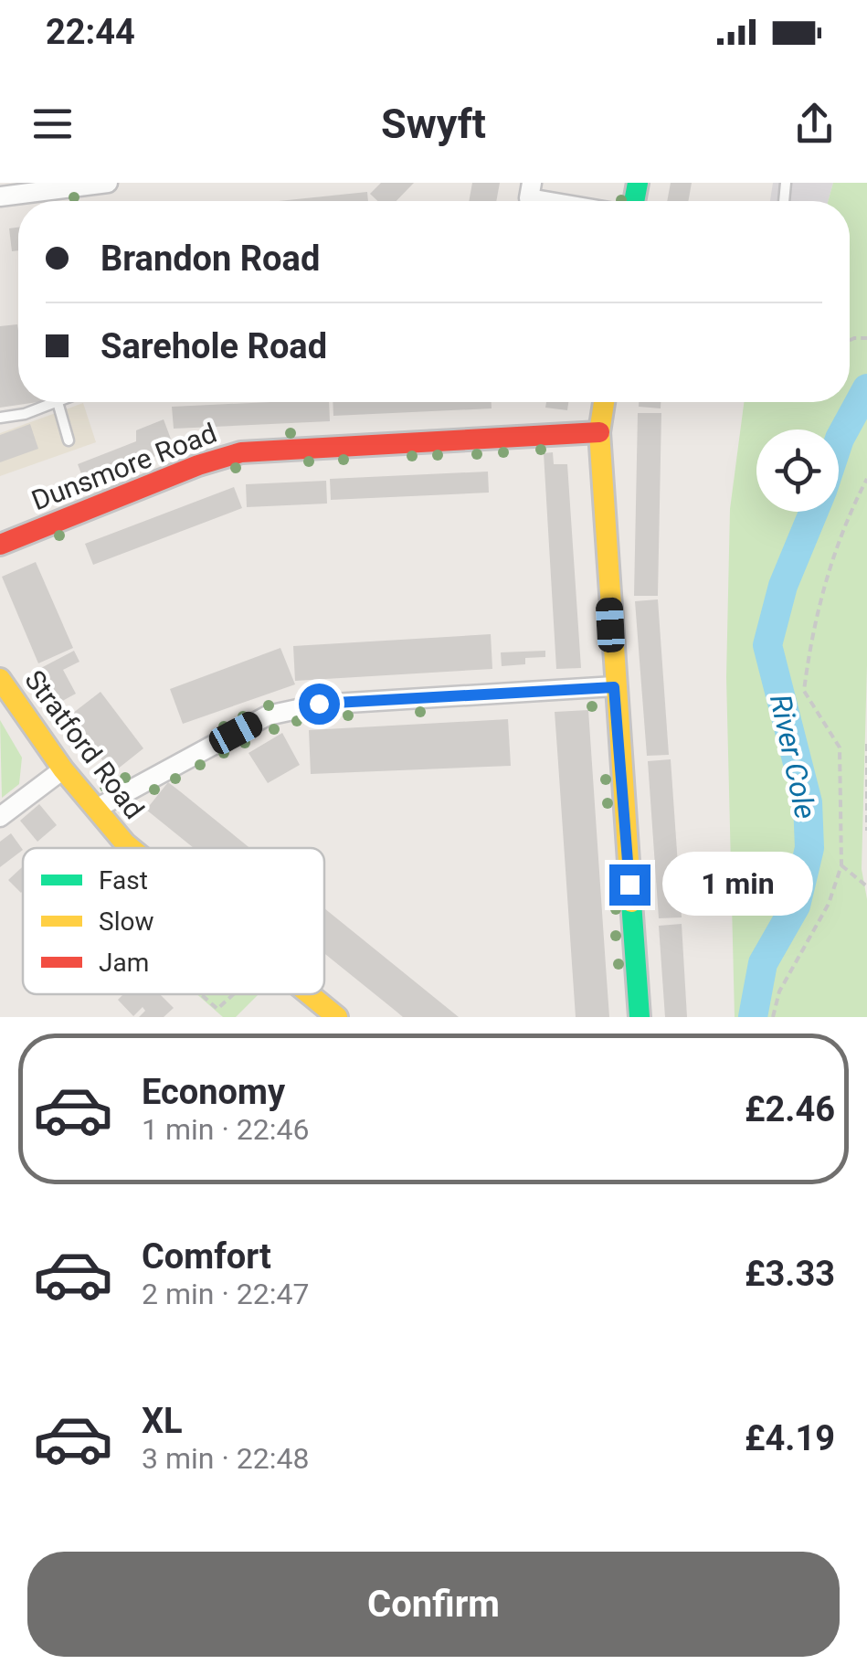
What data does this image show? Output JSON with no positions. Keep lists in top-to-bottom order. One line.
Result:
{"streets":{"main road":["Dunsmore Road","Stratford Road"]},"water":["River Cole"],"legend":["Fast","Slow","Jam"],"page":{"status":"22:44","header":"Swyft","banner":["Brandon Road","Sarehole Road"],"bubble":"1 min","list":[{"name":"Economy","note":"1 min · 22:46","value":"£2.46"},{"name":"Comfort","note":"2 min · 22:47","value":"£3.33"},{"name":"XL","note":"3 min · 22:48","value":"£4.19"}],"buttons":"Confirm"}}
